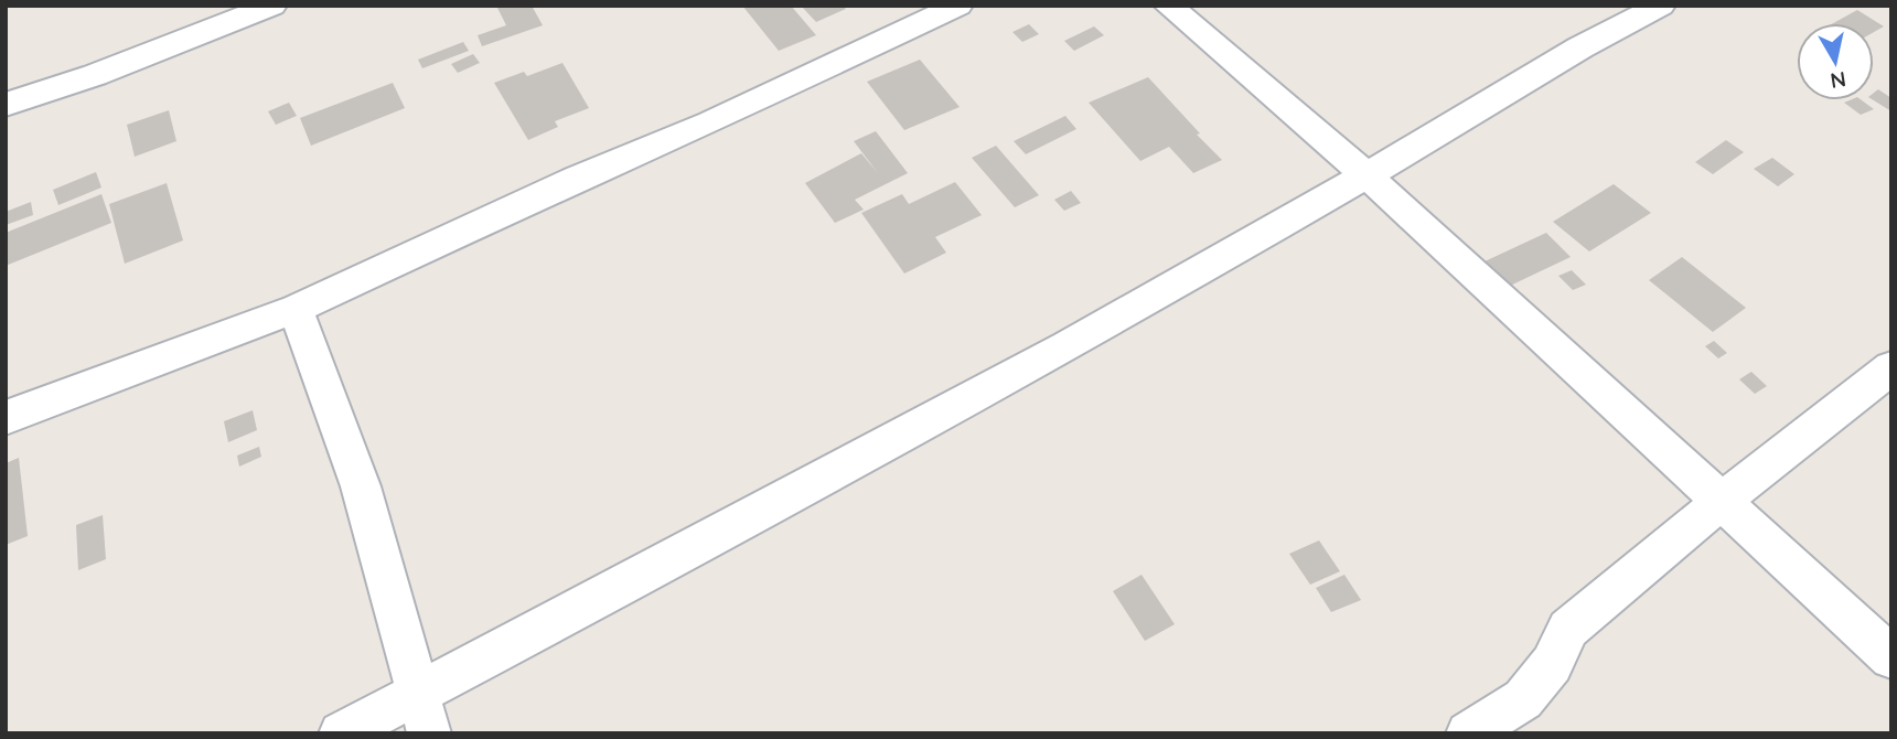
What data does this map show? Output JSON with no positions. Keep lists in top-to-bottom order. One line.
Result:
{"north":"bottom"}
